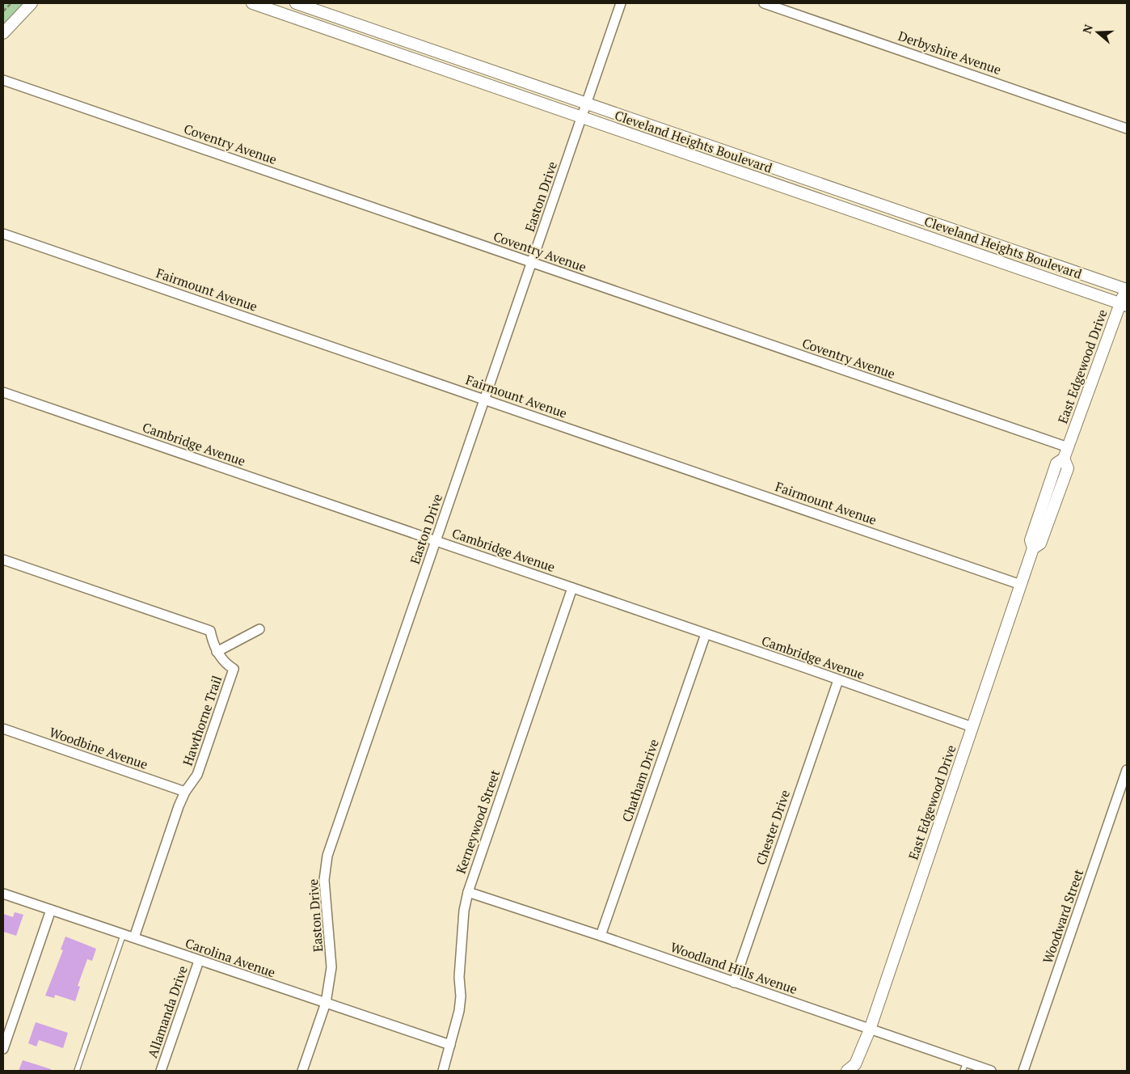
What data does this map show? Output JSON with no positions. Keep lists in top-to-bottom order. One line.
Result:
{"streets":{"street":["Derbyshire Avenue","Cleveland Heights Boulevard","Coventry Avenue","Easton Drive","Fairmount Avenue","East Edgewood Drive","Cambridge Avenue","Hawthorne Trail","Woodbine Avenue","Chatham Drive","Kerneywood Street","Chester Drive","Woodward Street","Carolina Avenue","Woodland Hills Avenue","Allamanda Drive"]},"crossings":[["Cleveland Heights Boulevard","Easton Drive"],["Cleveland Heights Boulevard","East Edgewood Drive"],["Coventry Avenue","Easton Drive"],["Coventry Avenue","East Edgewood Drive"],["Easton Drive","Fairmount Avenue"],["Easton Drive","Cambridge Avenue"],["Easton Drive","Carolina Avenue"],["Fairmount Avenue","East Edgewood Drive"],["East Edgewood Drive","Cambridge Avenue"],["East Edgewood Drive","Woodland Hills Avenue"],["Cambridge Avenue","Chatham Drive"],["Cambridge Avenue","Kerneywood Street"],["Cambridge Avenue","Chester Drive"],["Hawthorne Trail","Woodbine Avenue"],["Hawthorne Trail","Carolina Avenue"],["Chatham Drive","Woodland Hills Avenue"],["Kerneywood Street","Carolina Avenue"],["Kerneywood Street","Woodland Hills Avenue"],["Chester Drive","Woodland Hills Avenue"],["Carolina Avenue","Allamanda Drive"]],"north":"left"}
